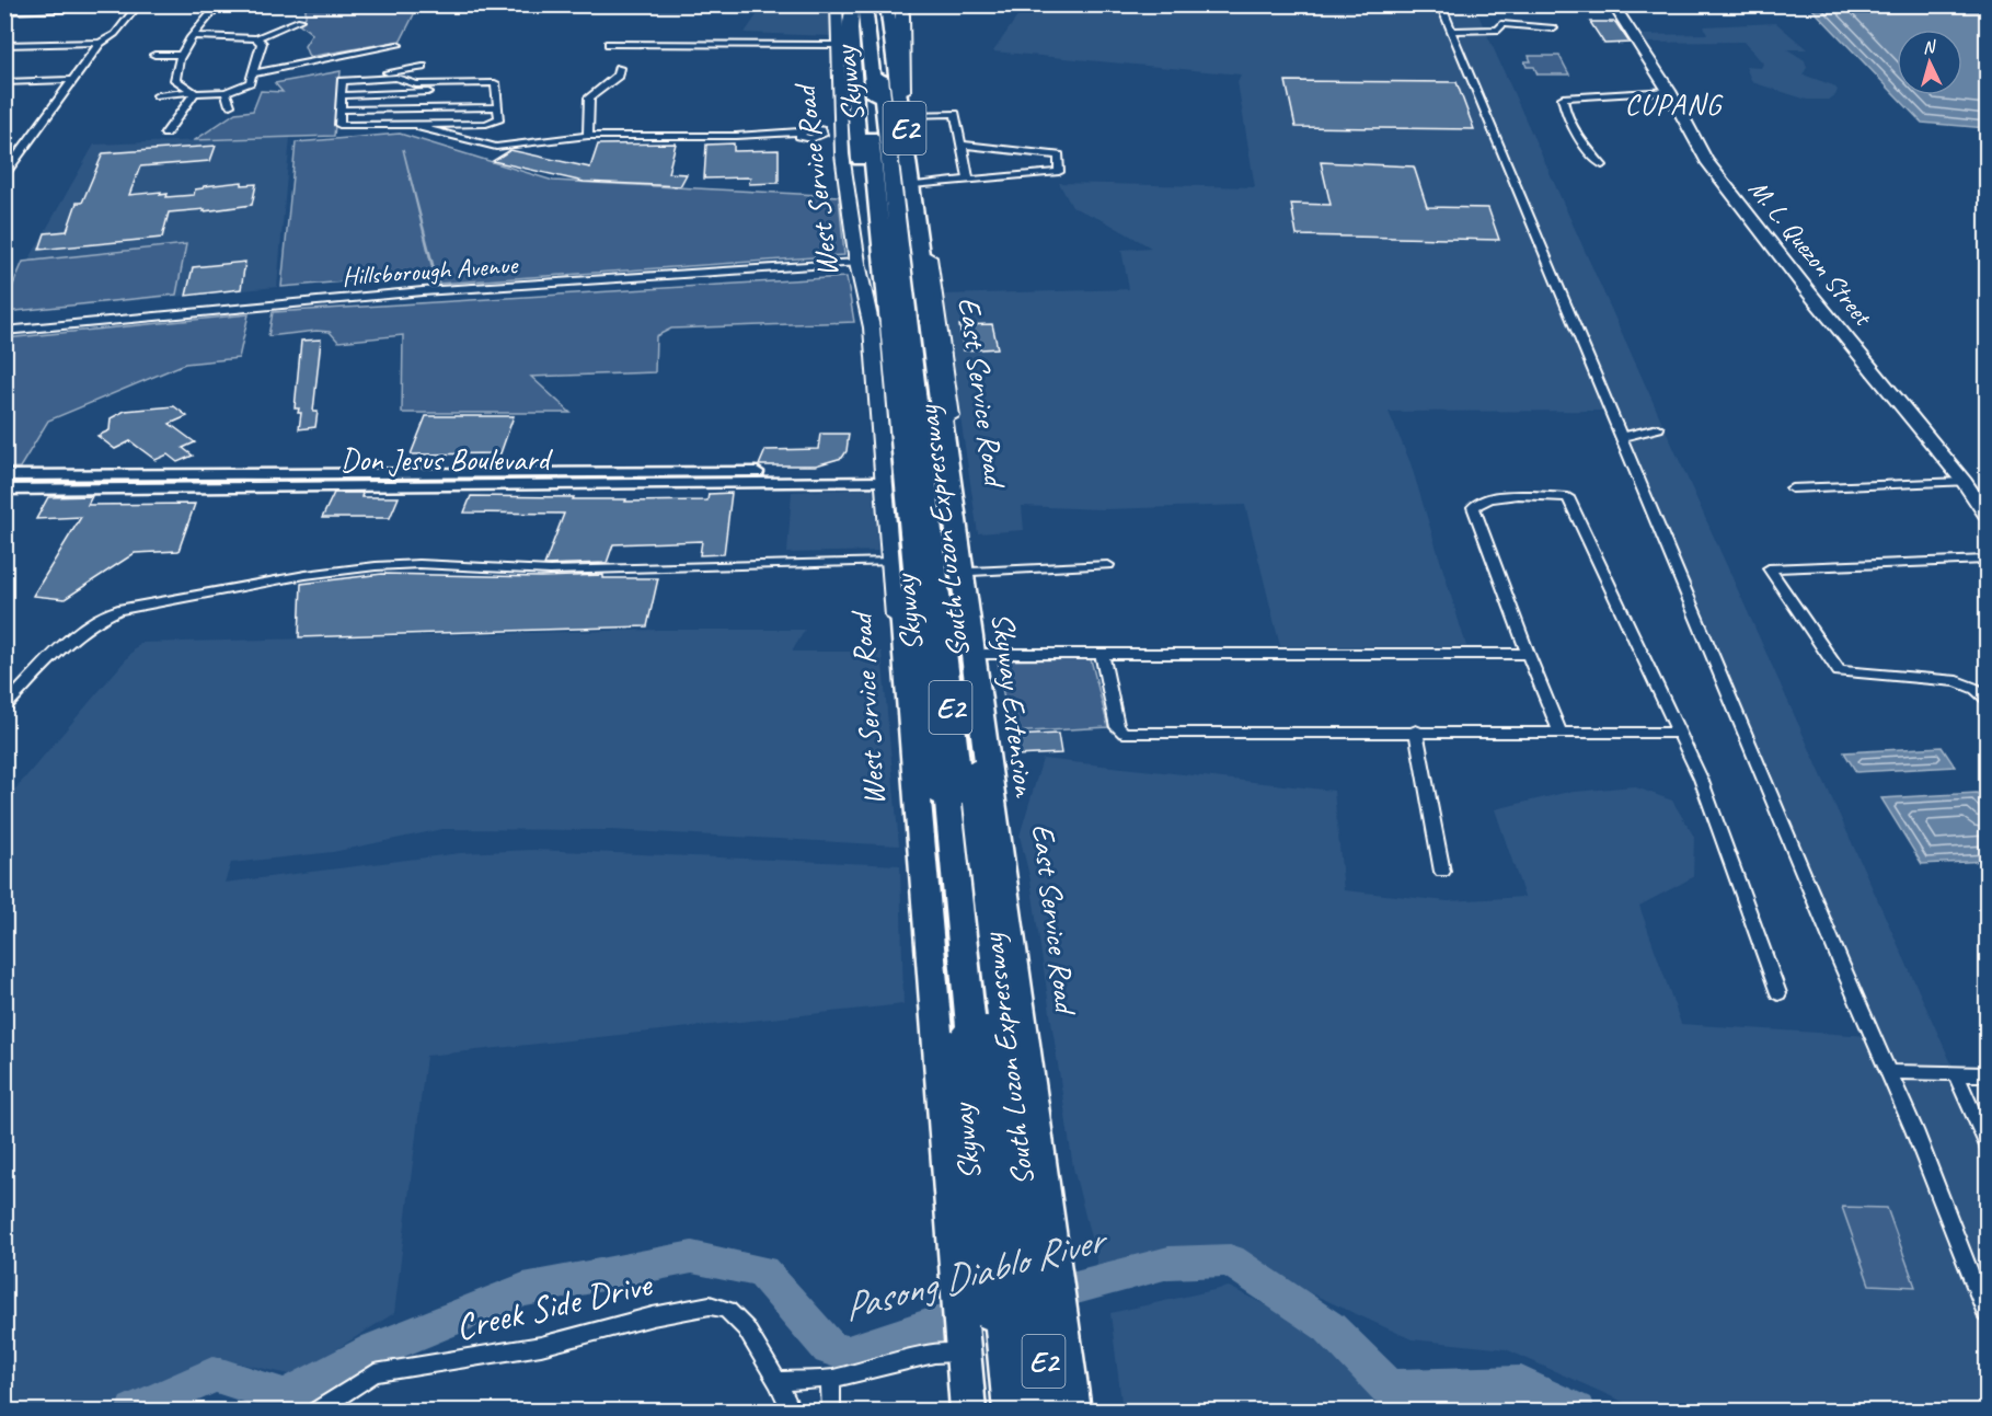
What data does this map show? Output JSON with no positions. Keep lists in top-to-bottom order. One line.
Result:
{"streets":{"highway":["Skyway","E2","South Luzon Expressway","Skyway Extension"],"main road":["West Service Road","M. L. Quezon Street","East Service Road"],"street":["Hillsborough Avenue","Don Jesus Boulevard","Creek Side Drive"]},"crossings":[["E2","South Luzon Expressway"],["West Service Road","Hillsborough Avenue"],["West Service Road","Don Jesus Boulevard"]],"districts":["CUPANG"],"water":["Pasong Diablo River"],"north":"top"}
